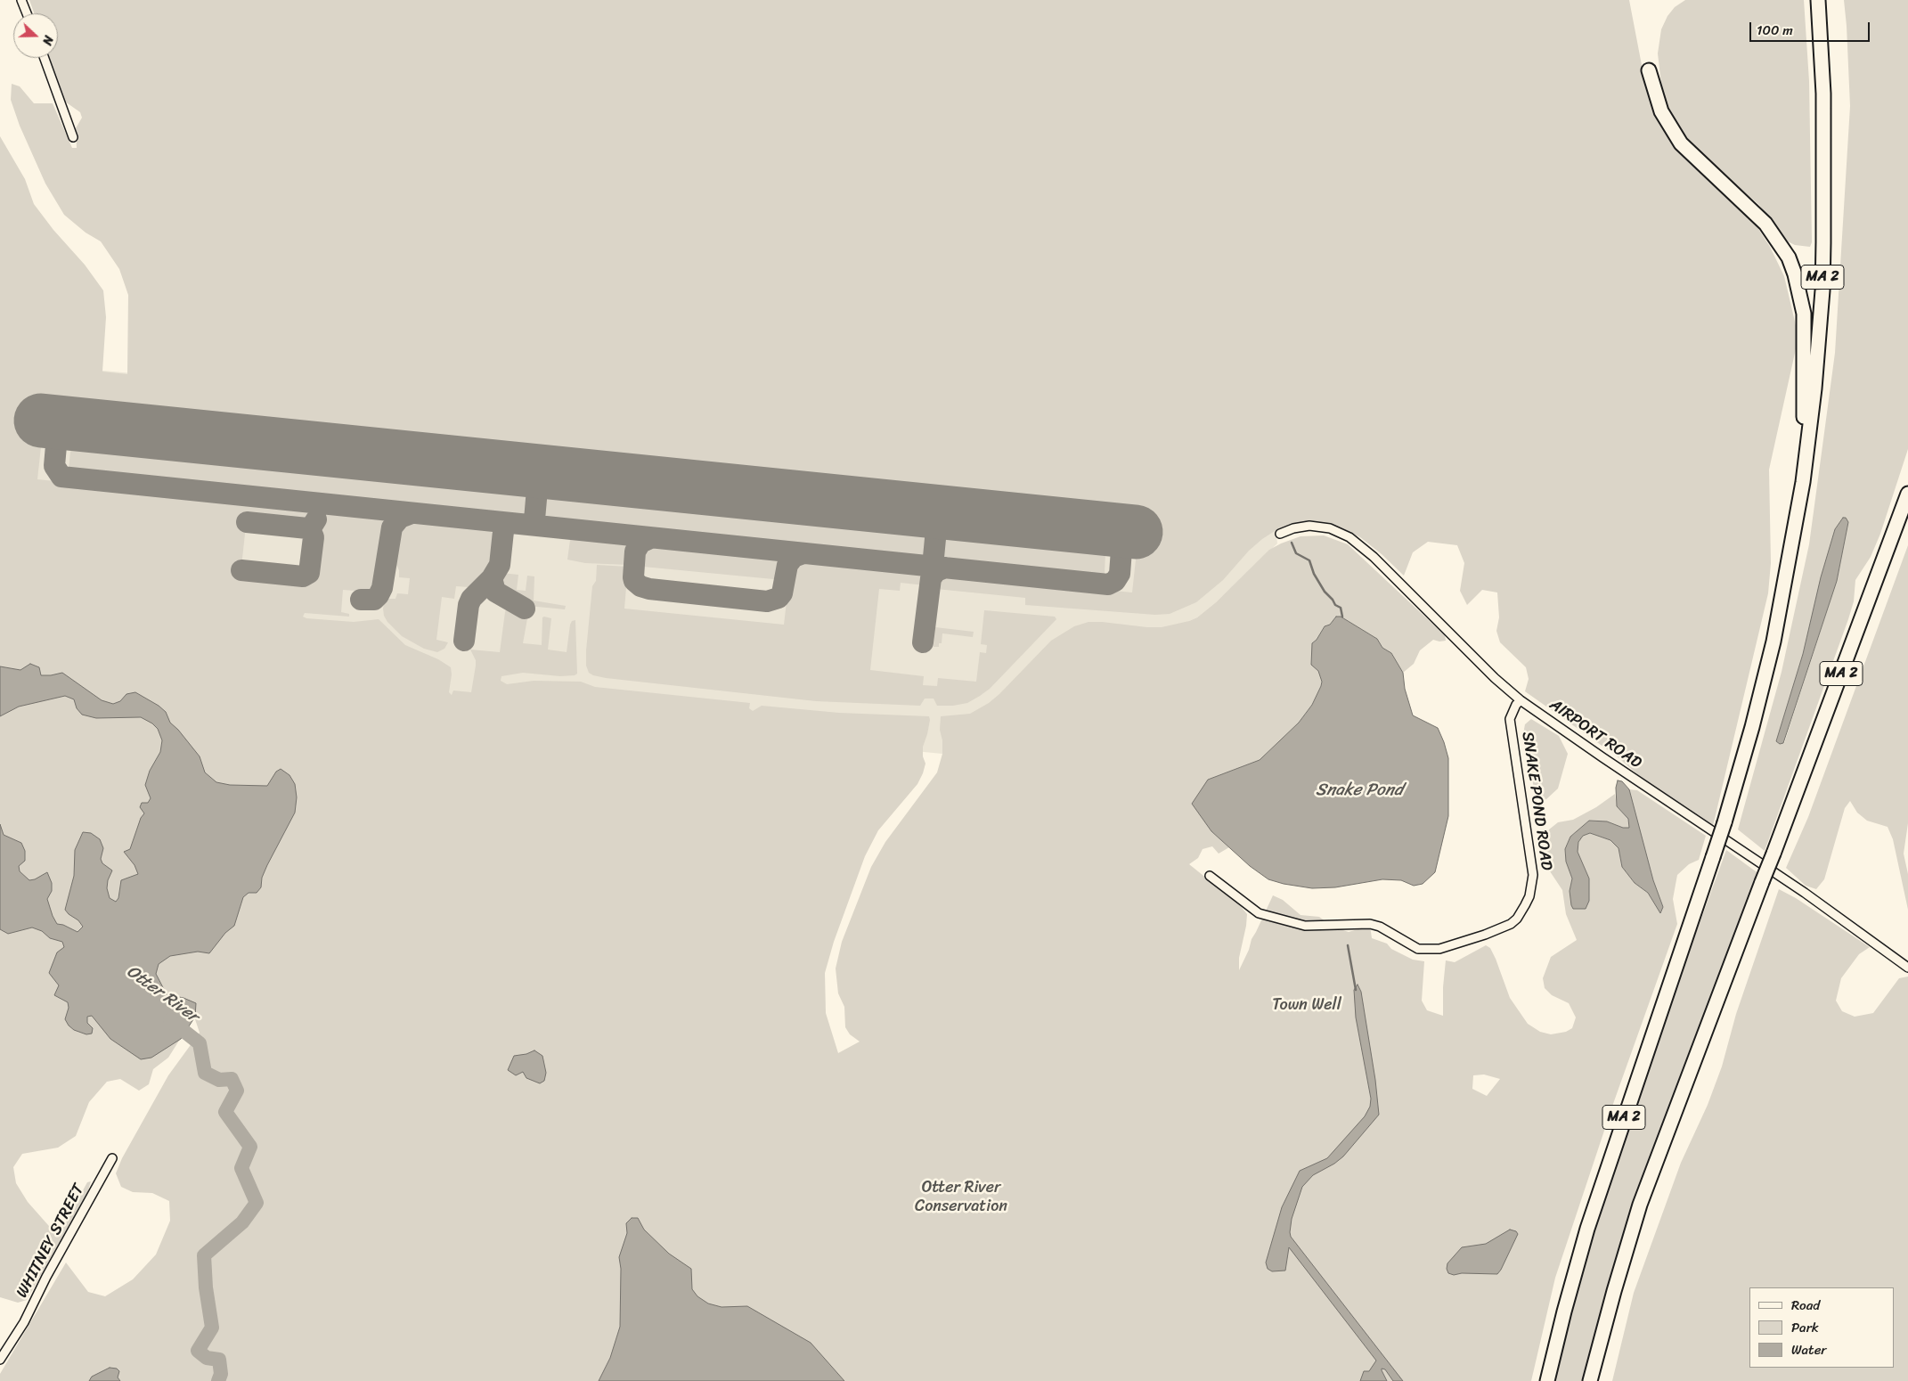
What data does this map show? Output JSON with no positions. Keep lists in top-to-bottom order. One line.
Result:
{"streets":{"highway":["MA 2"],"street":["AIRPORT ROAD","SNAKE POND ROAD","WHITNEY STREET"]},"crossings":[["AIRPORT ROAD","SNAKE POND ROAD"]],"water":["Snake Pond","Otter River"],"parks":["Town Well","Otter River Conservation"],"legend":["Road","Park","Water"],"scale_bar":"100 m","north":"right"}
